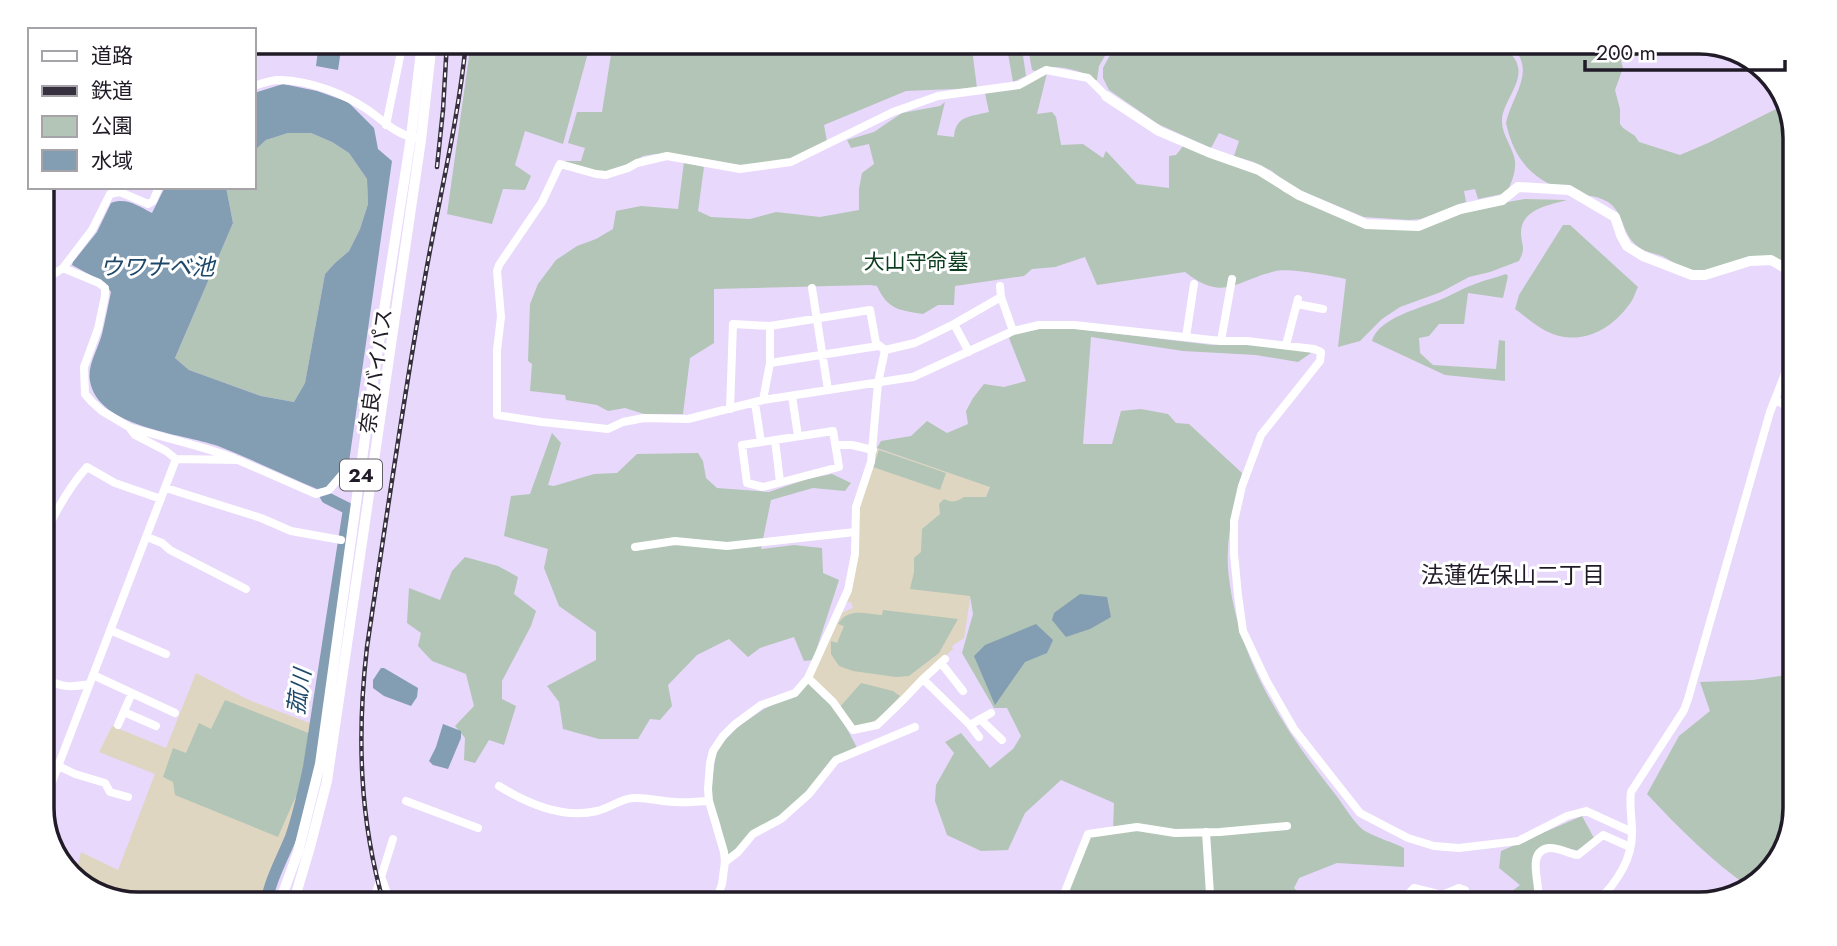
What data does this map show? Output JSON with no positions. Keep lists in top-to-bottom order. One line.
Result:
{"streets":{"highway":["奈良バイパス","24"]},"districts":["法蓮佐保山二丁目"],"water":["ウワナベ池","菰川"],"parks":["大山守命墓"],"legend":["道路","鉄道","公園","水域"],"scale_bar":"200 m"}
